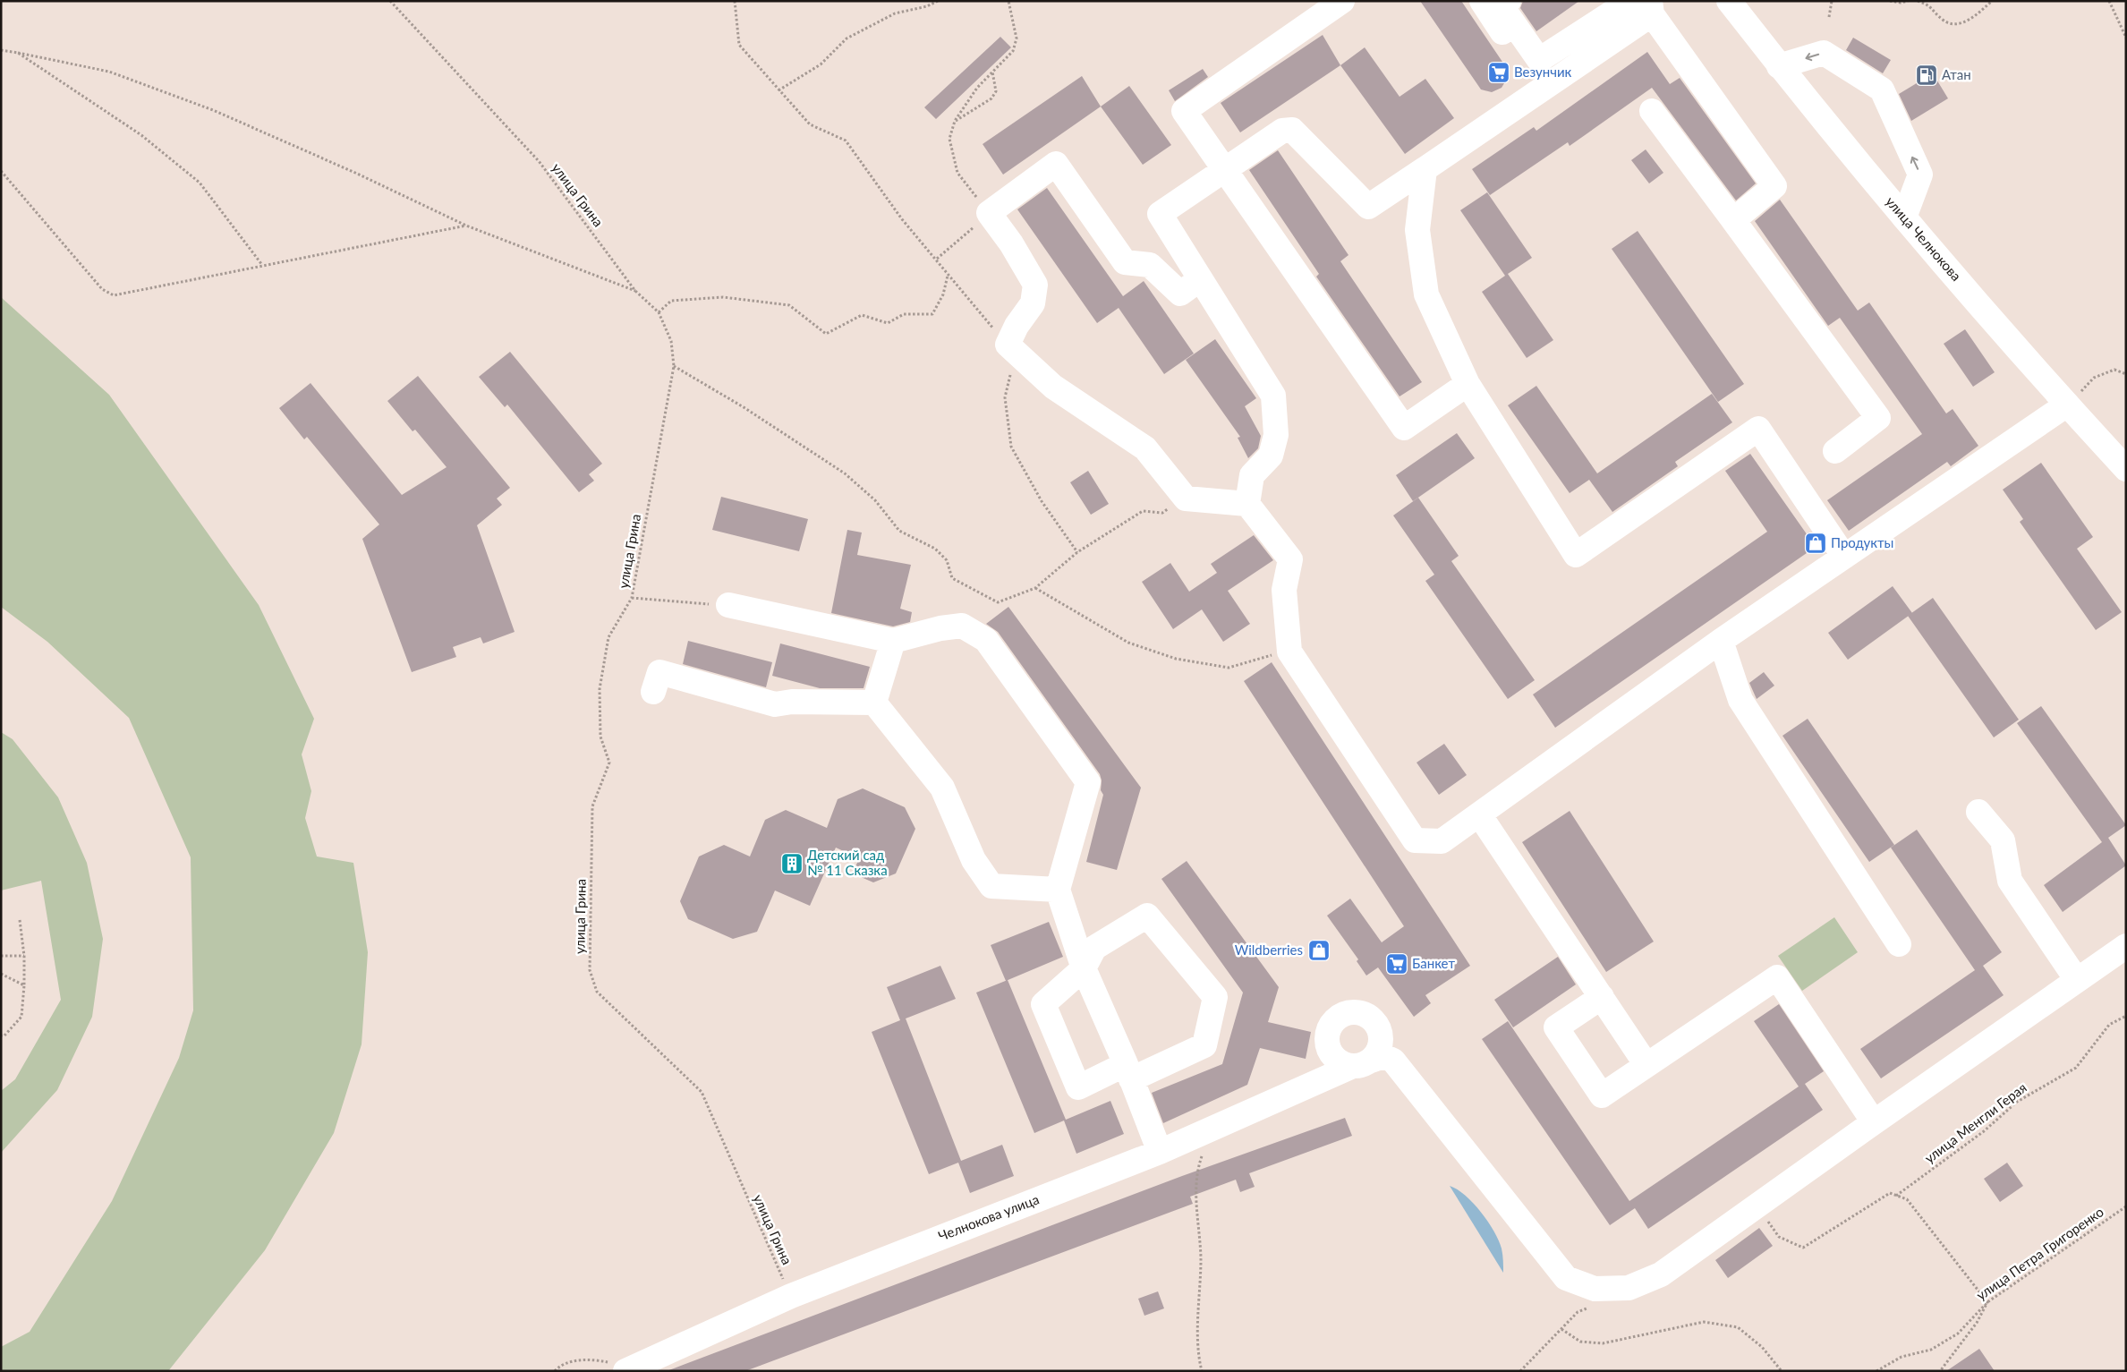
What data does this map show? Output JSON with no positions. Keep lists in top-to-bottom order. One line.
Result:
{"streets":{"street":["улица Челнокова","Челнокова улица"],"path":["улица Грина","улица Менгли Герая","улица Петра Григоренко"]},"crossings":[["улица Грина","Челнокова улица"],["улица Менгли Герая","Челнокова улица"]],"places":{"supermarket":["Везунчик","Банкет"],"fuel station":["Атан"],"shop":["Продукты","Wildberries"],"building":["Детский сад № 11 Сказка"]}}
